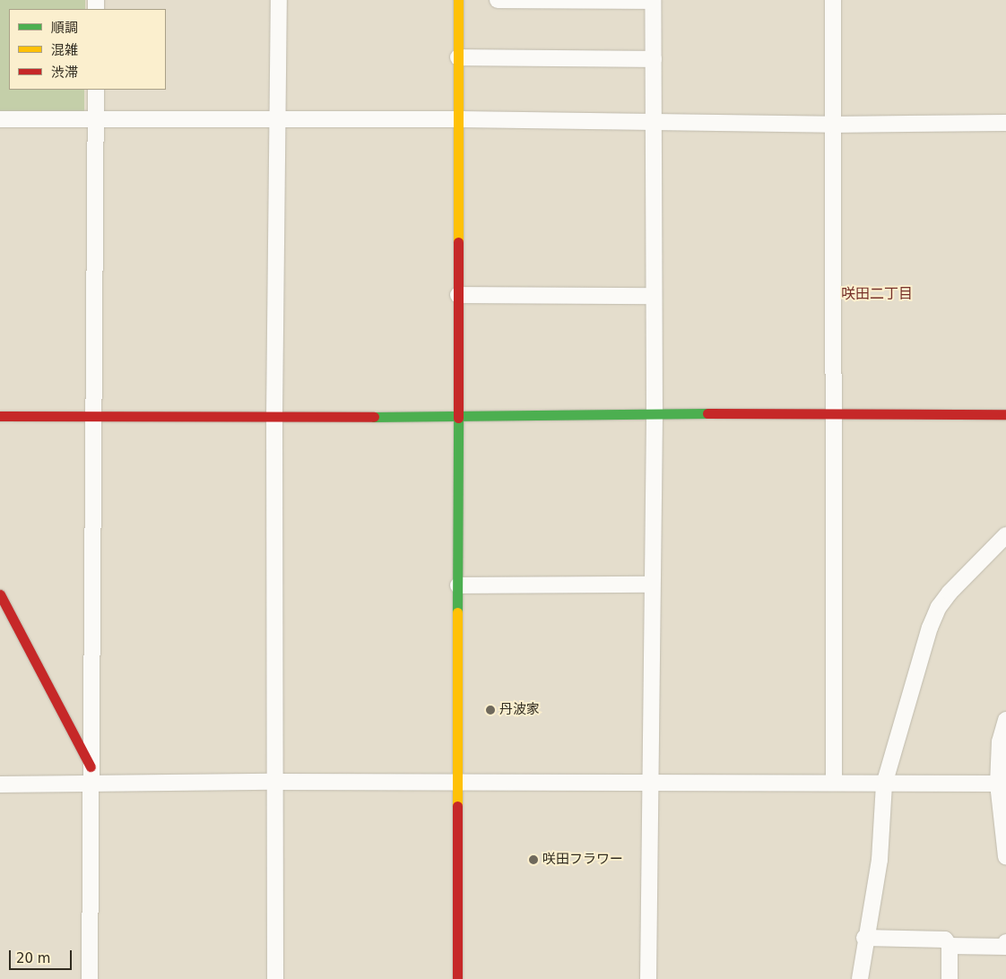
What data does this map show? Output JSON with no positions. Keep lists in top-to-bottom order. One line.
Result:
{"districts":["咲田二丁目"],"places":["丹波家","咲田フラワー"],"legend":["順調","混雑","渋滞"],"scale_bar":"20 m"}
